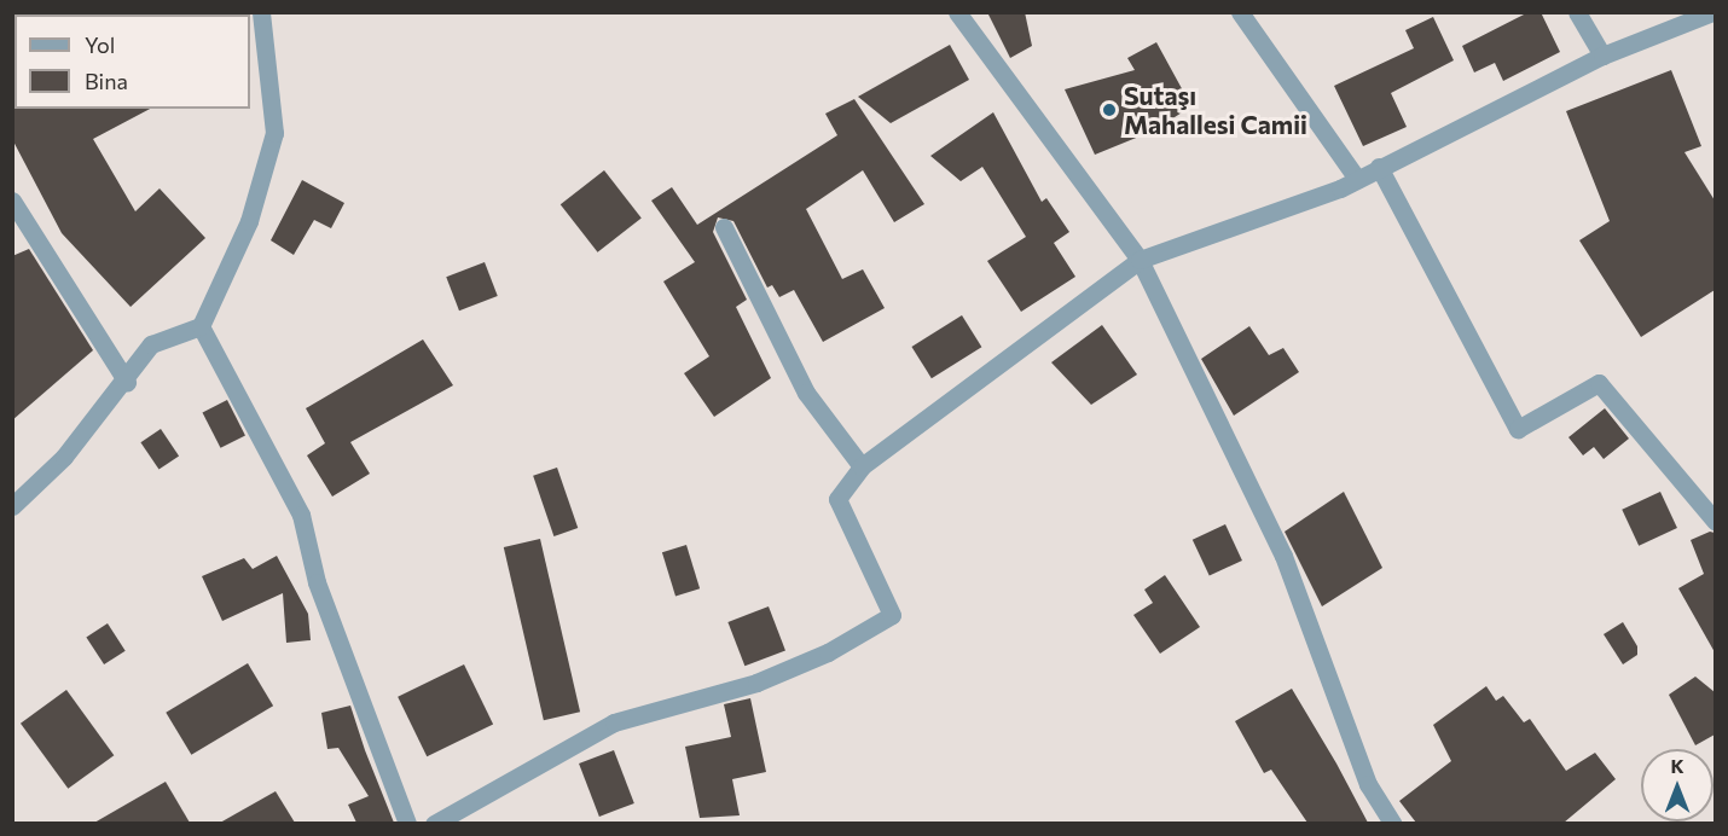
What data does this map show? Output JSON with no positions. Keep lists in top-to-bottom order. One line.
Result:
{"places":["Sutaşı Mahallesi Camii"],"legend":["Yol","Bina"],"north":"top"}
